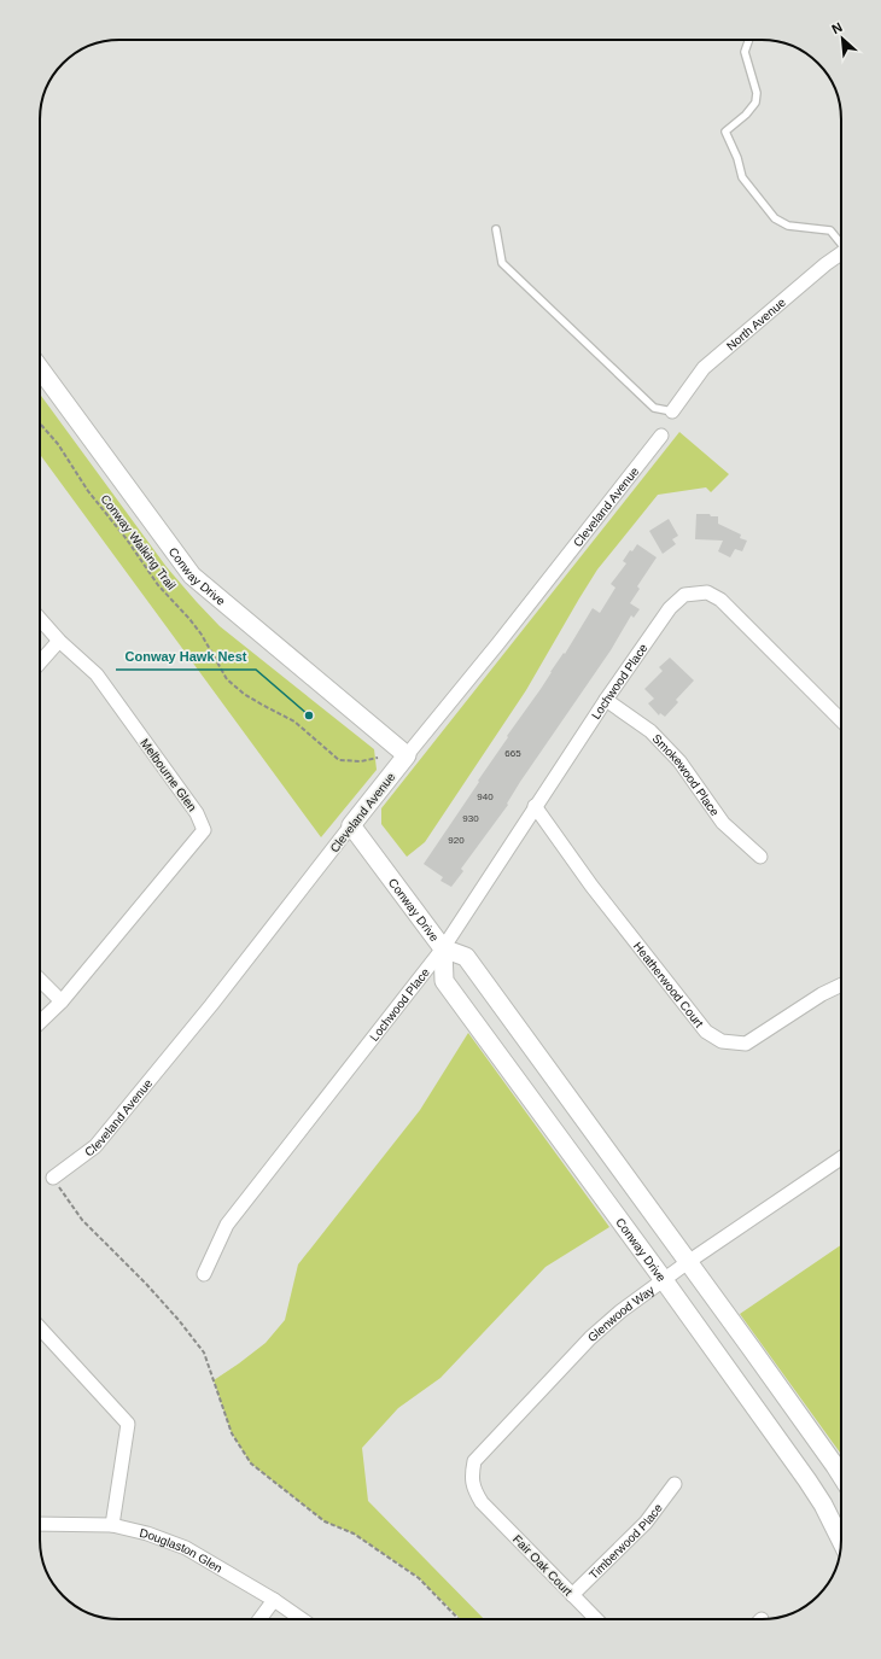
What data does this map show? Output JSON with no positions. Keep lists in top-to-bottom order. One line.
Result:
{"streets":{"street":["North Avenue","Cleveland Avenue","Conway Drive","Lochwood Place","Melbourne Glen","Smokewood Place","Heatherwood Court","Glenwood Way","Timberwood Place","Douglaston Glen","Fair Oak Court"],"path":["Conway Walking Trail"]},"crossings":[["Cleveland Avenue","Conway Drive"],["Conway Drive","Lochwood Place"],["Conway Drive","Glenwood Way"],["Lochwood Place","Smokewood Place"],["Lochwood Place","Heatherwood Court"],["Glenwood Way","Fair Oak Court"],["Timberwood Place","Fair Oak Court"]],"places":["Conway Hawk Nest"],"house_numbers":["665","940","930","920"],"north":"top left"}
